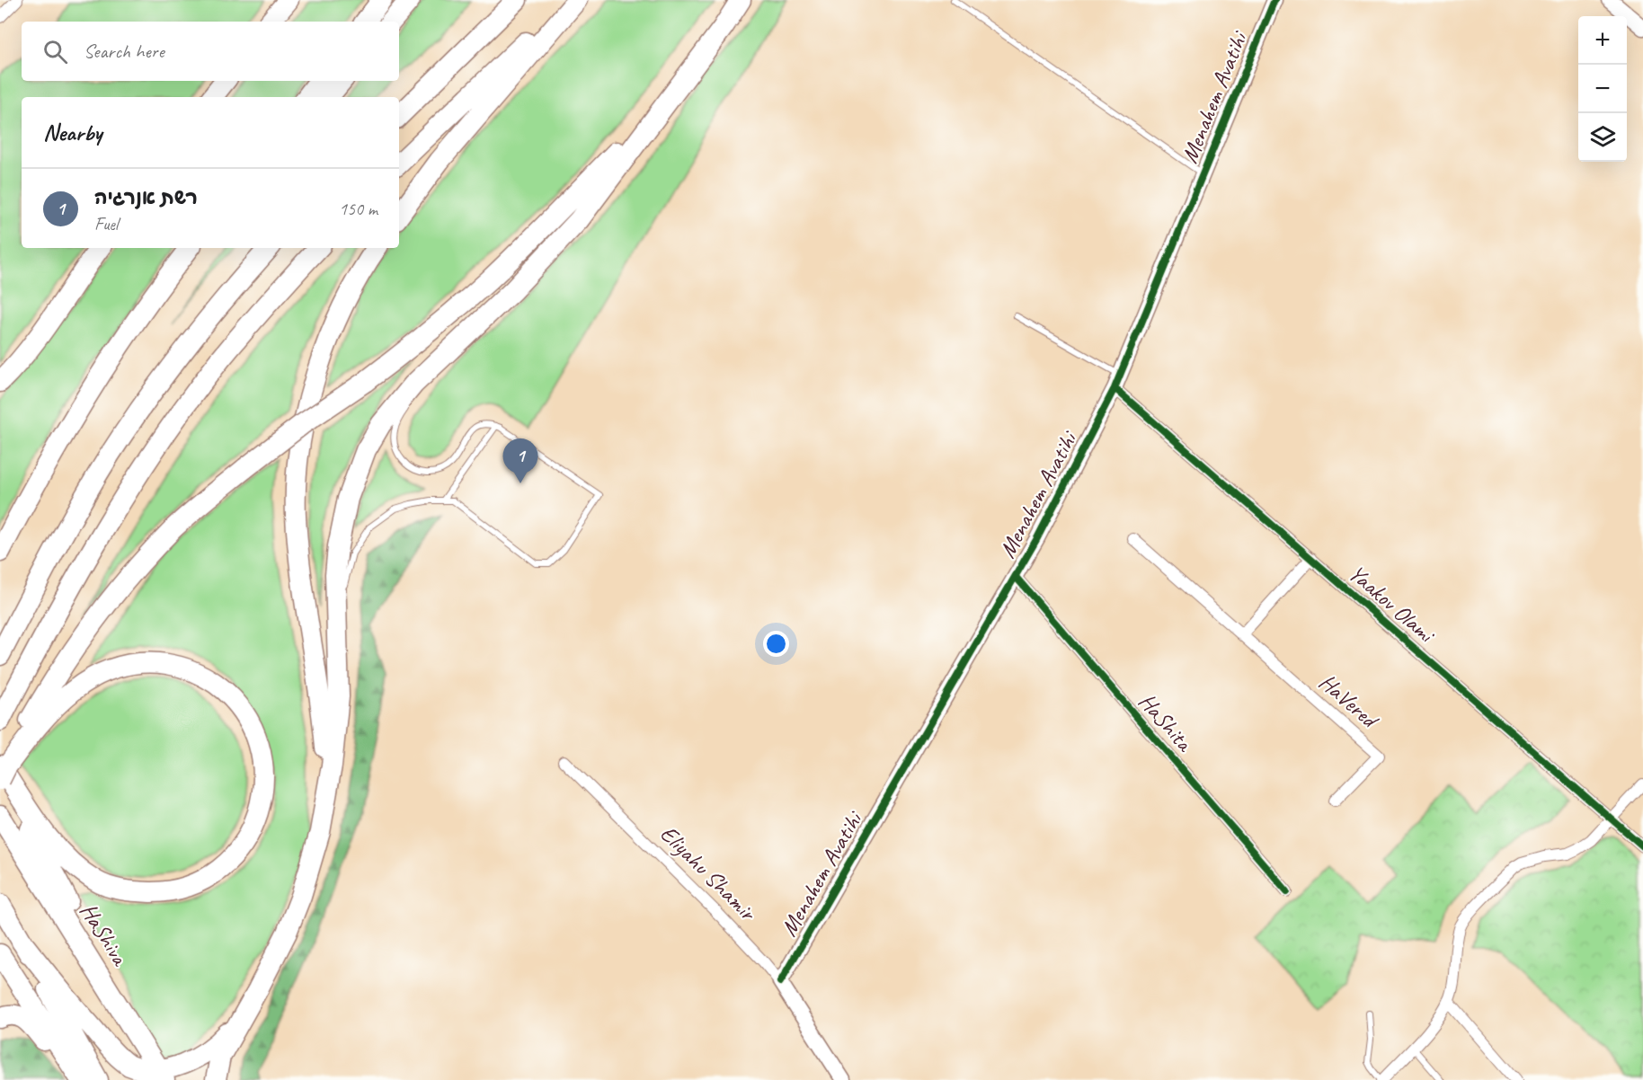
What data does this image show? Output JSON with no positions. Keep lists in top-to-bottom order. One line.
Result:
{"streets":{"highway":["HaShiva"],"street":["Menahem Avatihi","Yaakov Olami","HaVered","HaShita","Eliyahu Shamir"]},"crossings":[["Menahem Avatihi","Yaakov Olami"],["Menahem Avatihi","HaShita"],["Menahem Avatihi","Eliyahu Shamir"]],"page":{"map_buttons":["+","−"],"search":"Search here","heading":"Nearby","list":[{"mark":"1","name":"רשת אנרגיה","note":"Fuel","value":"150 m"}],"pins":"1"}}
